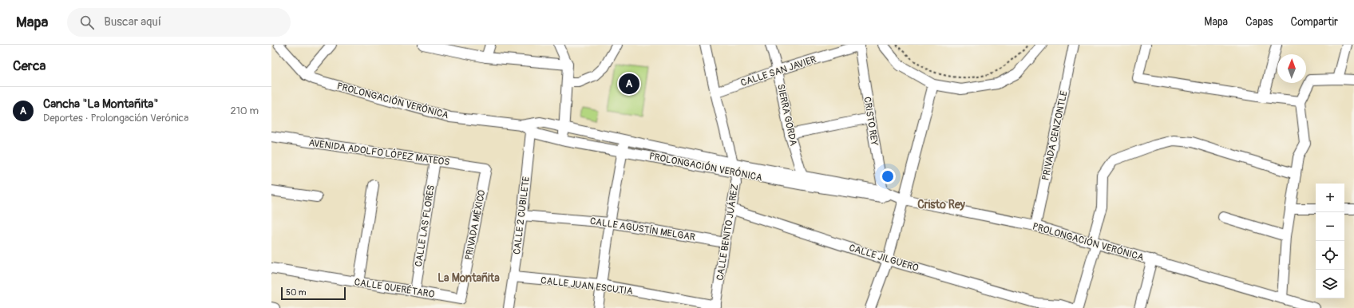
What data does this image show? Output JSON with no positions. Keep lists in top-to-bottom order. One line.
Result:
{"streets":{"street":["CALLE SAN JAVIER","PROLONGACIÓN VERÓNICA","SIERRA GORDA","CRISTO REY","PRIVADA CENZONTLE","AVENIDA ADOLFO LÓPEZ MATEOS","CALLE 2 CUBILETE","PRIVADA MÉXICO","CALLE LAS FLORES","CALLE AGUSTÍN MELGAR","CALLE BENITO JUÁREZ","CALLE JILGUERO","CALLE JUAN ESCUTIA","CALLE QUERÉTARO"]},"crossings":[["CALLE SAN JAVIER","SIERRA GORDA"],["CALLE SAN JAVIER","CRISTO REY"],["CALLE SAN JAVIER","CALLE BENITO JUÁREZ"],["PROLONGACIÓN VERÓNICA","SIERRA GORDA"],["PROLONGACIÓN VERÓNICA","CRISTO REY"],["PROLONGACIÓN VERÓNICA","PRIVADA CENZONTLE"],["PROLONGACIÓN VERÓNICA","CALLE 2 CUBILETE"],["PROLONGACIÓN VERÓNICA","CALLE BENITO JUÁREZ"],["AVENIDA ADOLFO LÓPEZ MATEOS","PRIVADA MÉXICO"],["AVENIDA ADOLFO LÓPEZ MATEOS","CALLE LAS FLORES"],["CALLE 2 CUBILETE","CALLE AGUSTÍN MELGAR"],["CALLE 2 CUBILETE","CALLE JUAN ESCUTIA"],["PRIVADA MÉXICO","CALLE QUERÉTARO"],["CALLE LAS FLORES","CALLE QUERÉTARO"],["CALLE AGUSTÍN MELGAR","CALLE BENITO JUÁREZ"],["CALLE BENITO JUÁREZ","CALLE JILGUERO"],["CALLE BENITO JUÁREZ","CALLE JUAN ESCUTIA"]],"districts":["Cristo Rey","La Montañita"],"scale_bar":"50 m","north":"top","page":{"header":"Mapa","search":"Buscar aquí","nav":["Mapa","Capas","Compartir"],"heading":"Cerca","pins":"A","list":[{"mark":"A","name":"Cancha \"La Montañita\"","note":"Deportes · Prolongación Verónica","value":"210 m"}],"map_buttons":["+","−"],"scale":"50 m"}}
